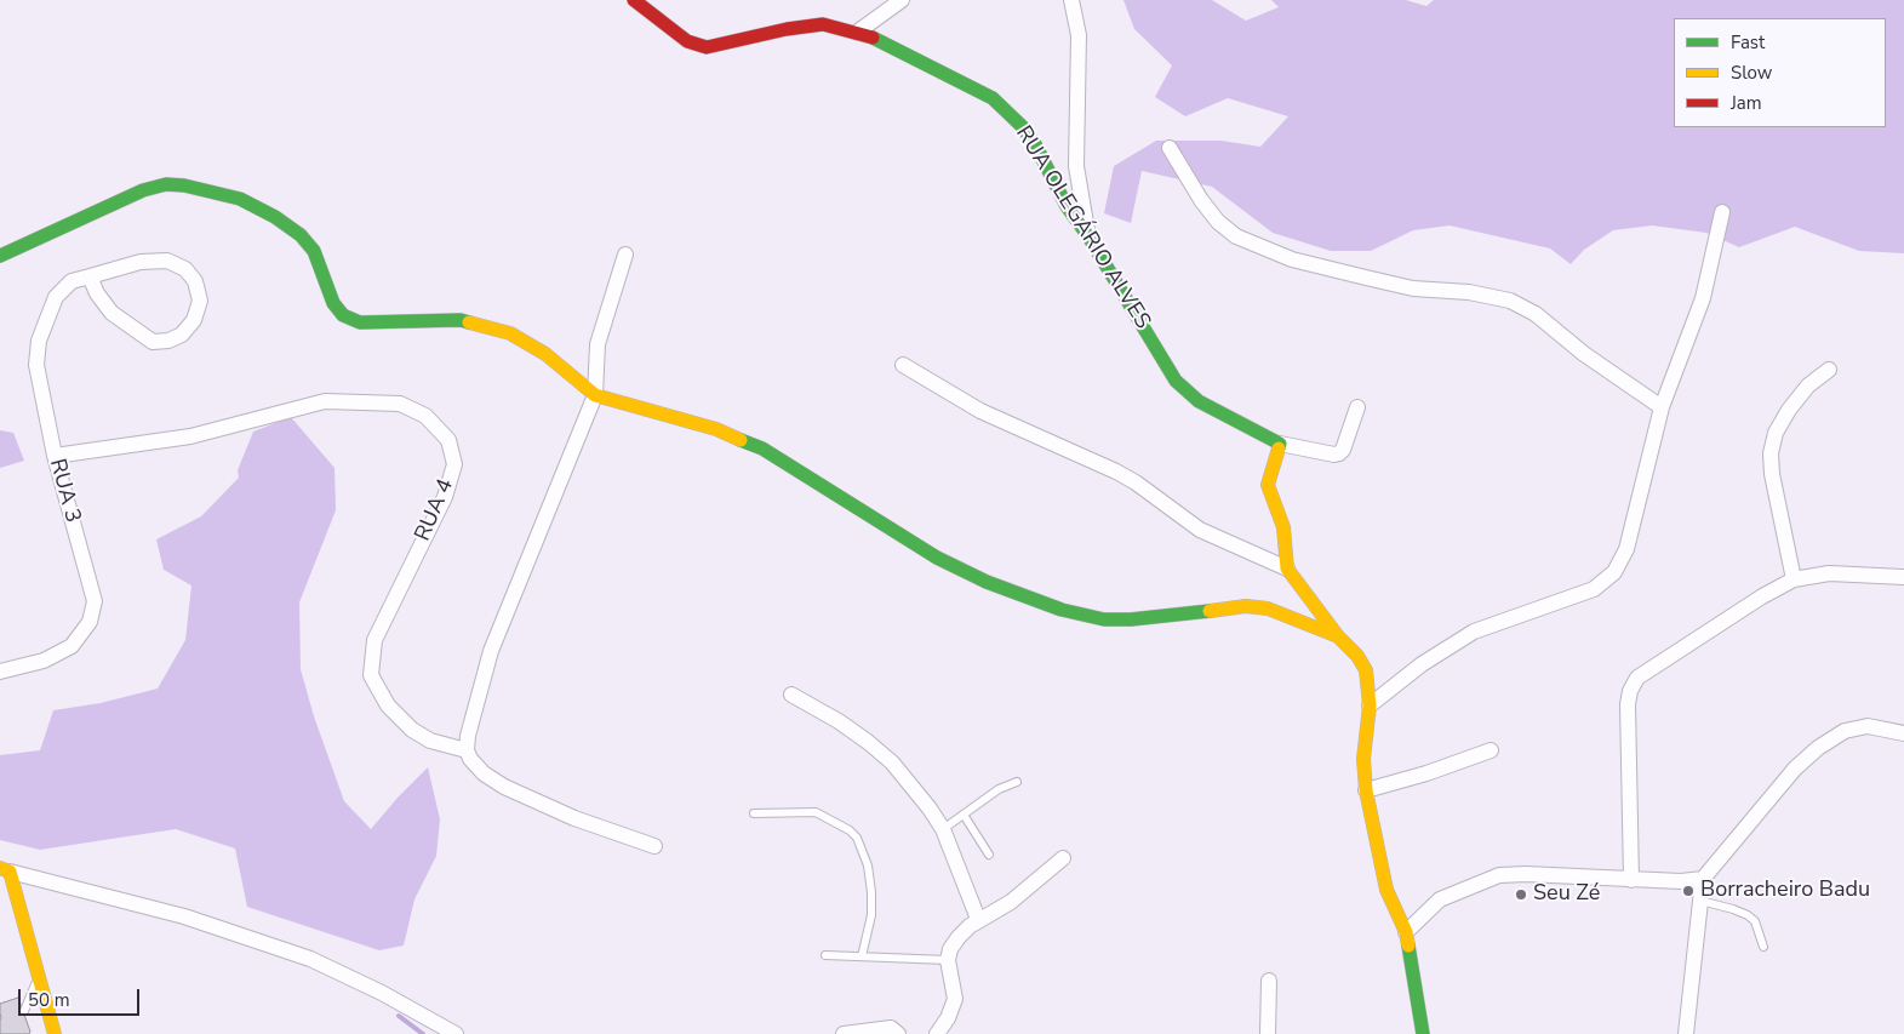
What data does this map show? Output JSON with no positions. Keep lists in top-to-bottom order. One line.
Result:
{"streets":{"street":["RUA OLEGÁRIO ALVES","RUA 3","RUA 4"]},"crossings":[["RUA 3","RUA 4"]],"places":["Borracheiro Badu","Seu Zé"],"legend":["Fast","Slow","Jam"],"scale_bar":"50 m"}
